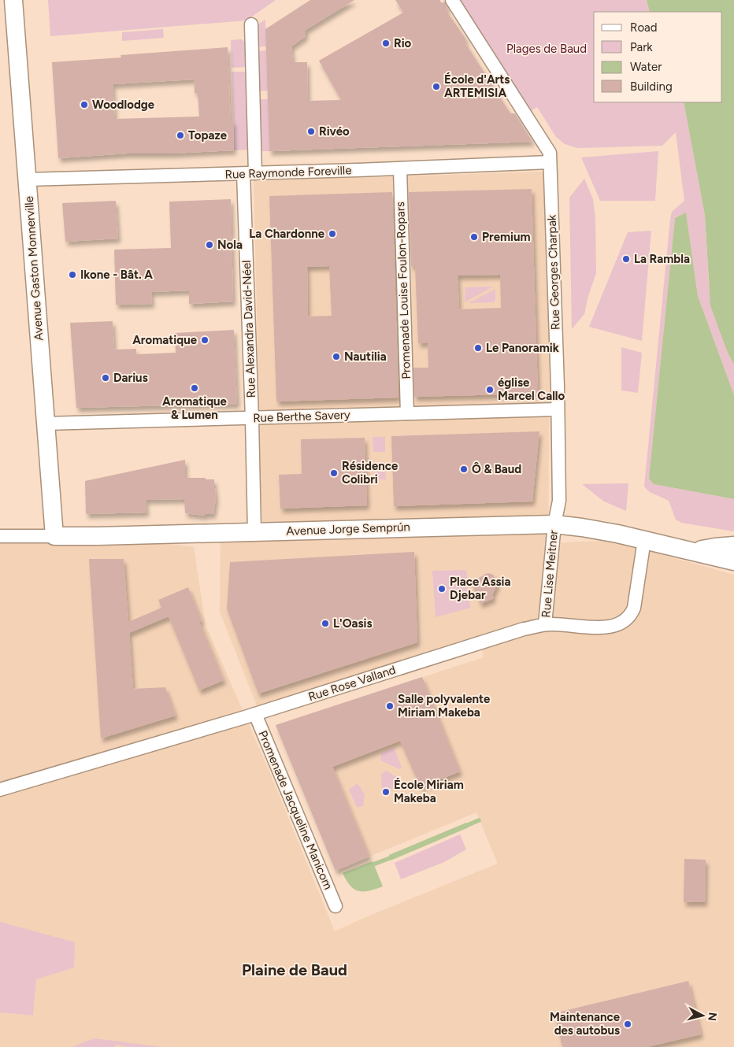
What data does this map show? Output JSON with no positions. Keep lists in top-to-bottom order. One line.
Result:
{"streets":{"street":["Rue Raymonde Foreville","Avenue Gaston Monnerville","Rue Georges Charpak","Promenade Louise Foulon-Ropars","Rue Alexandra David-Néel","Rue Berthe Savery","Avenue Jorge Semprún","Rue Lise Meitner","Rue Rose Valland","Promenade Jacqueline Manicom"]},"crossings":[["Rue Raymonde Foreville","Avenue Gaston Monnerville"],["Rue Raymonde Foreville","Rue Georges Charpak"],["Rue Raymonde Foreville","Promenade Louise Foulon-Ropars"],["Rue Raymonde Foreville","Rue Alexandra David-Néel"],["Avenue Gaston Monnerville","Rue Berthe Savery"],["Avenue Gaston Monnerville","Avenue Jorge Semprún"],["Rue Georges Charpak","Rue Berthe Savery"],["Rue Georges Charpak","Avenue Jorge Semprún"],["Rue Georges Charpak","Rue Lise Meitner"],["Promenade Louise Foulon-Ropars","Rue Berthe Savery"],["Rue Alexandra David-Néel","Rue Berthe Savery"],["Rue Alexandra David-Néel","Avenue Jorge Semprún"],["Avenue Jorge Semprún","Rue Lise Meitner"],["Avenue Jorge Semprún","Rue Rose Valland"],["Rue Lise Meitner","Rue Rose Valland"],["Rue Rose Valland","Promenade Jacqueline Manicom"]],"districts":["Plaine de Baud"],"parks":["Plages de Baud"],"places":["Rio","École d'Arts ARTEMISIA","Woodlodge","Rivéo","Topaze","La Chardonne","Premium","Nola","La Rambla","Ikone - Bât. A","Aromatique","Le Panoramik","Nautilia","Darius","Aromatique & Lumen","église Marcel Callo","Ô & Baud","Résidence Colibri","Place Assia Djebar","L'Oasis","Salle polyvalente Miriam Makeba","École Miriam Makeba","Maintenance des autobus"],"legend":["Road","Park","Water","Building"],"north":"right"}
